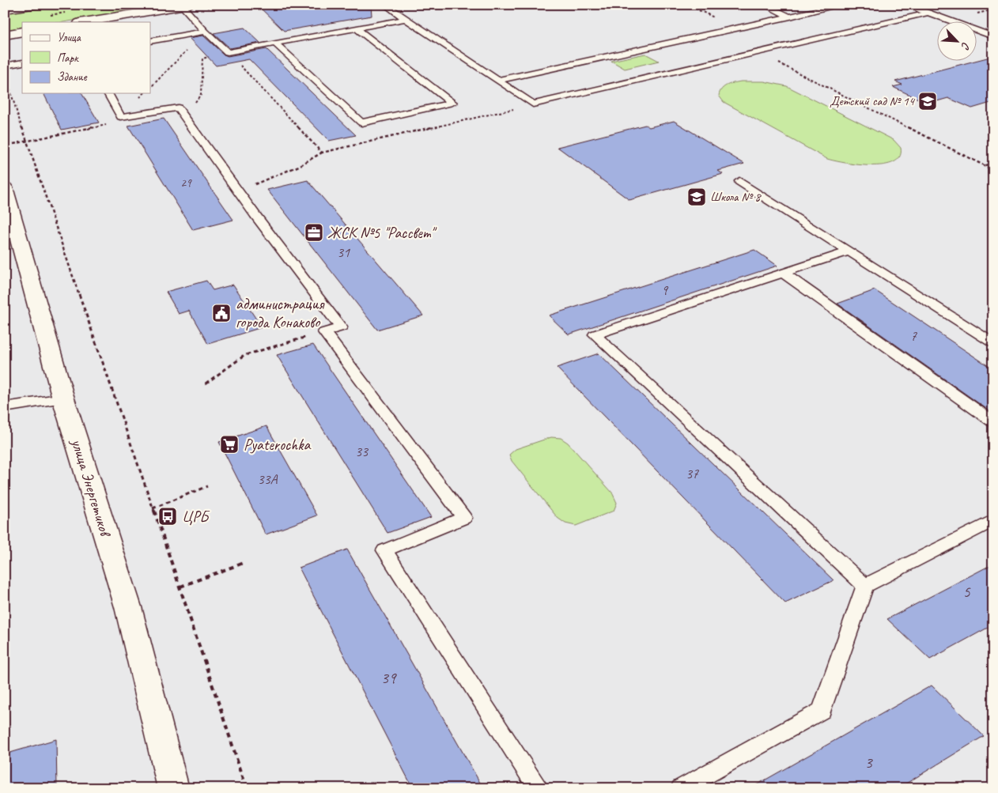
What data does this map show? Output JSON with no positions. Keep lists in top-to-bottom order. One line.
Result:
{"streets":{"main road":["улица Энергетиков"]},"places":{"school or university":["Детский сад № 14","Школа № 8"],"office":["ЖСК №5 \"Рассвет\""],"public building":["администрация города Конаково"],"supermarket":["Pyaterochka"],"bus stop":["ЦРБ"]},"house_numbers":["29","31","9","7","33","37","33А","5","39","3"],"legend":["Улица","Парк","Здание"],"north":"bottom right"}
